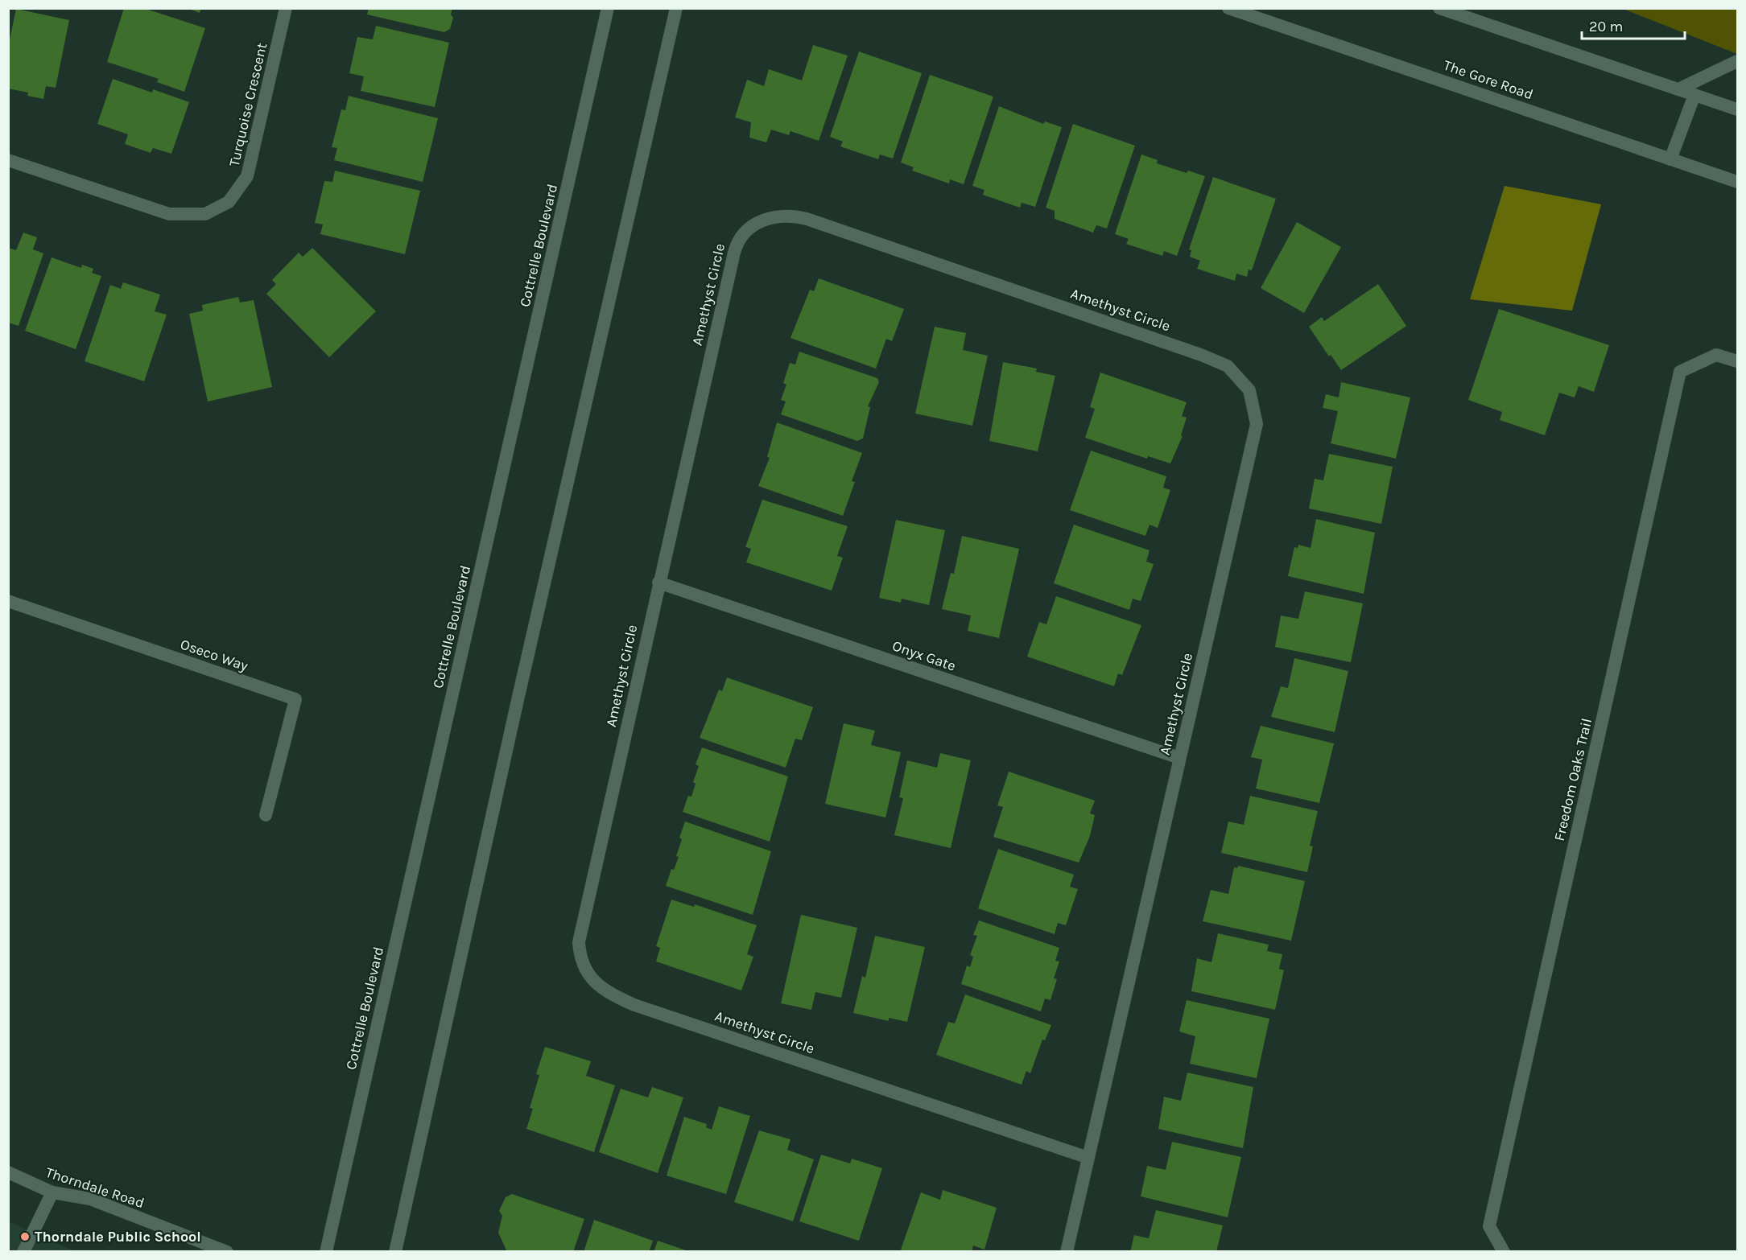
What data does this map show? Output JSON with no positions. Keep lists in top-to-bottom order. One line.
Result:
{"streets":{"street":["The Gore Road","Turquoise Crescent","Cottrelle Boulevard","Amethyst Circle","Oseco Way","Onyx Gate","Freedom Oaks Trail","Thorndale Road"]},"crossings":[["Amethyst Circle","Onyx Gate"]],"places":["Thorndale Public School"],"scale_bar":"20 m"}
